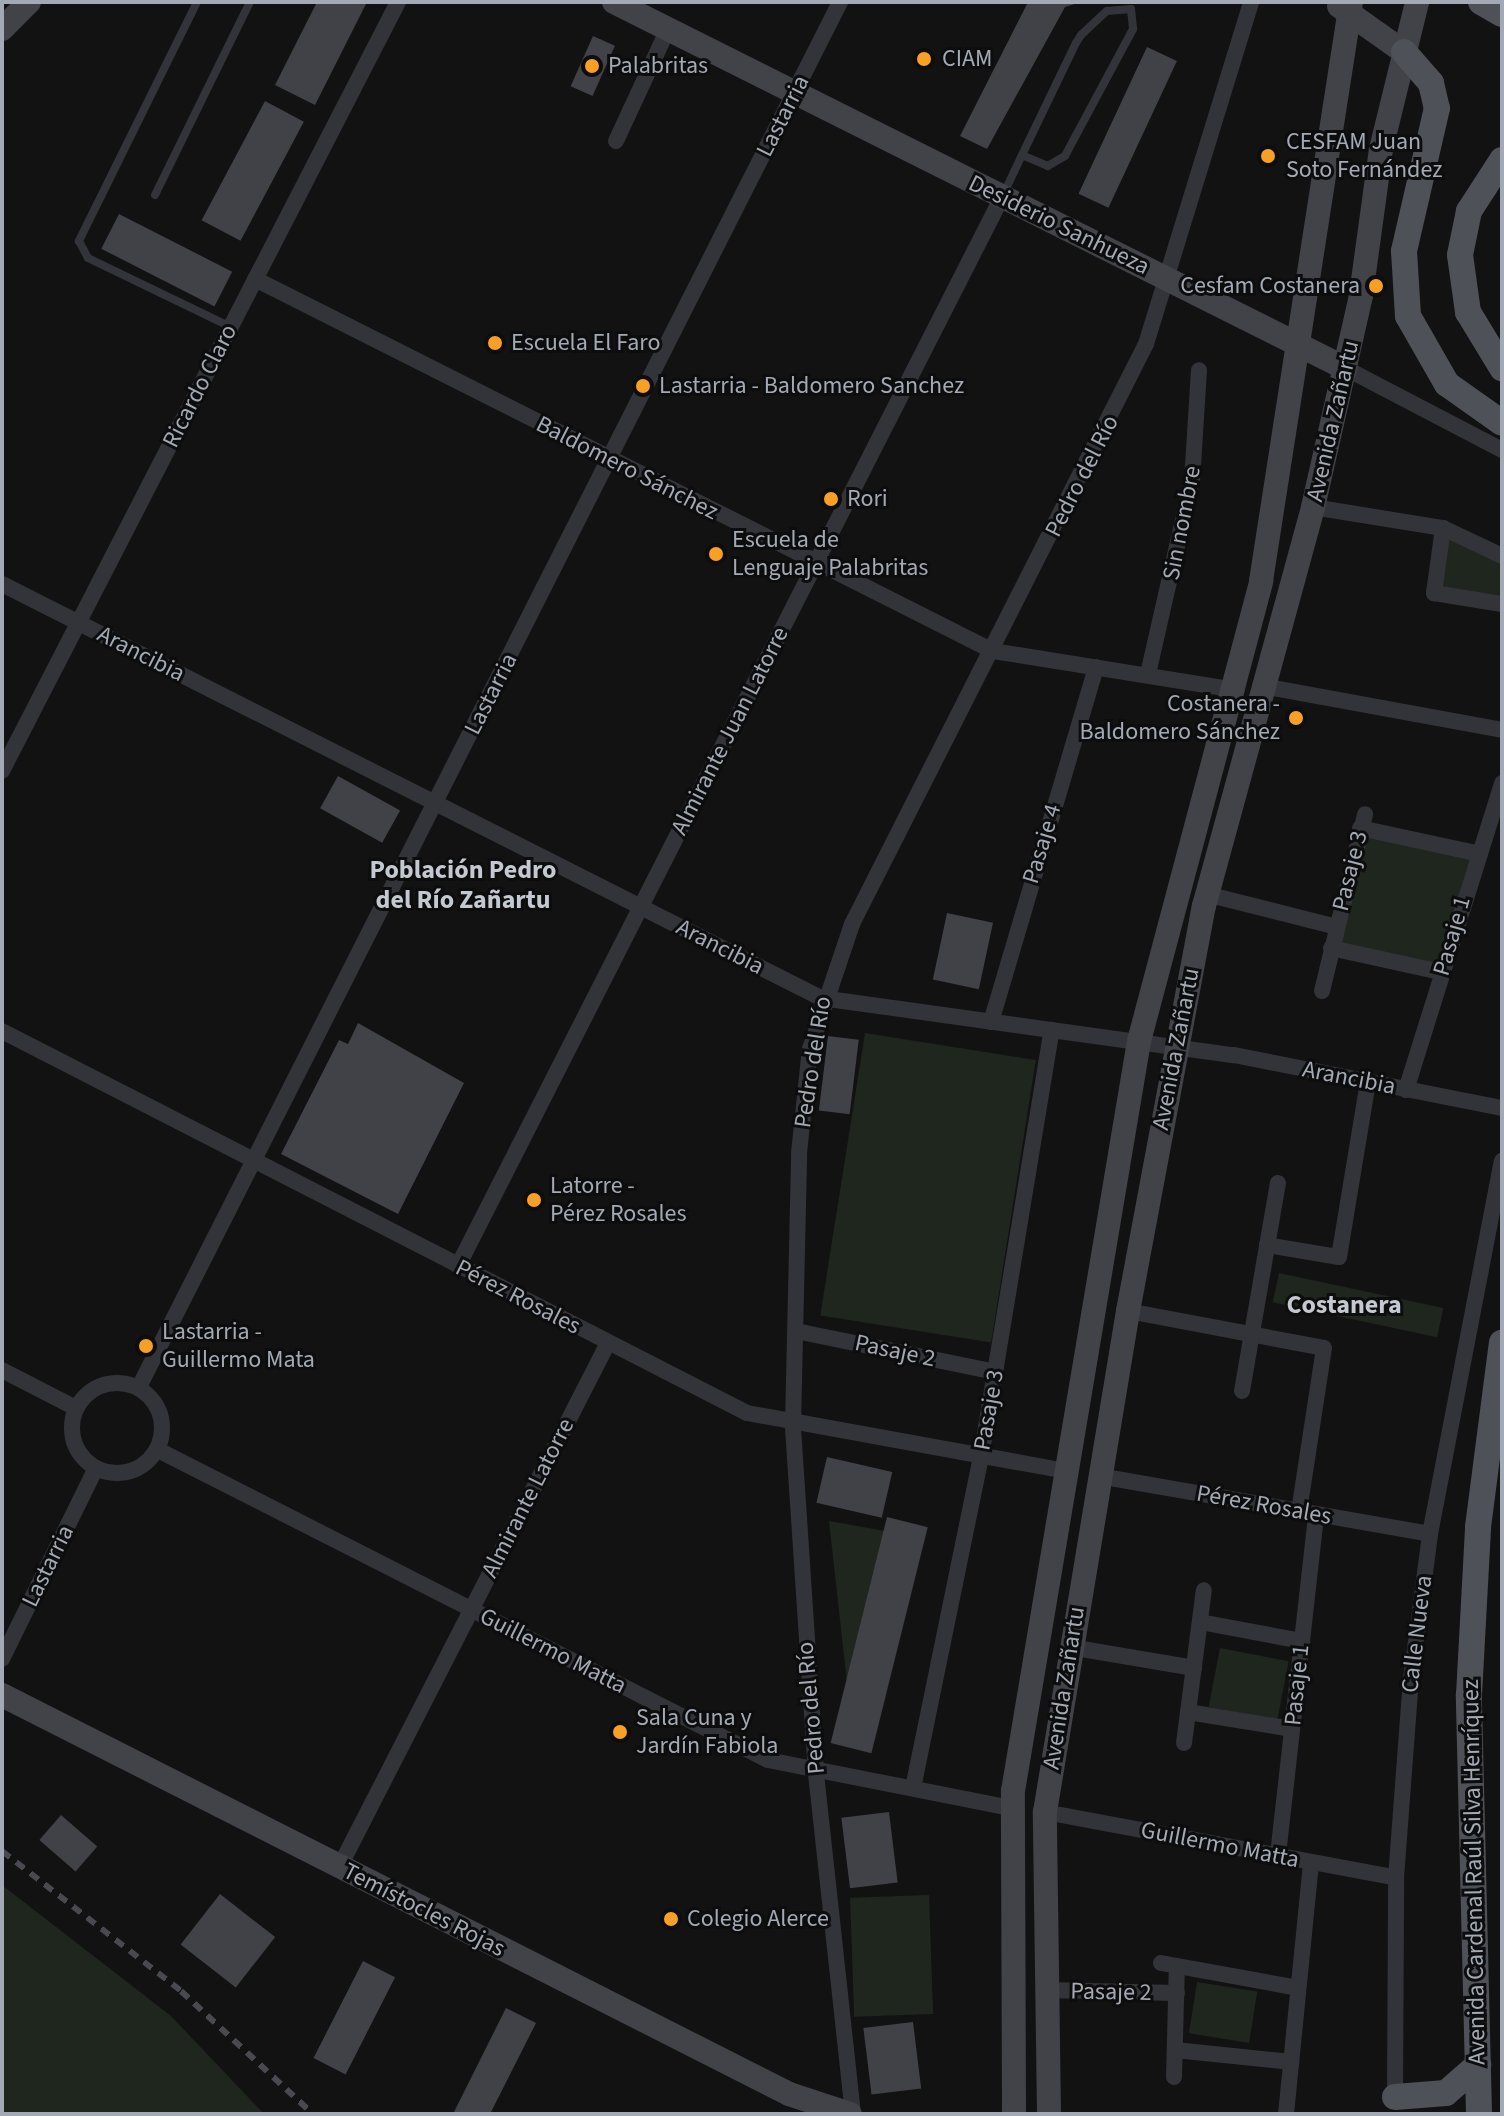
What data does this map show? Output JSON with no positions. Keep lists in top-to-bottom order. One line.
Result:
{"streets":{"main road":["Avenida Cardenal Raúl Silva Henríquez"],"street":["Lastarria","Desiderio Sanhueza","Ricardo Claro","Avenida Zañartu","Baldomero Sánchez","Pedro del Río","Sin nombre","Arancibia","Almirante Juan Latorre","Pasaje 4","Pasaje 3","Pasaje 1","Pérez Rosales","Pasaje 2","Almirante Latorre","Calle Nueva","Guillermo Matta","Temístocles Rojas"]},"crossings":[["Lastarria","Desiderio Sanhueza"],["Lastarria","Baldomero Sánchez"],["Lastarria","Arancibia"],["Lastarria","Pérez Rosales"],["Lastarria","Guillermo Matta"],["Desiderio Sanhueza","Avenida Zañartu"],["Desiderio Sanhueza","Pedro del Río"],["Desiderio Sanhueza","Almirante Juan Latorre"],["Ricardo Claro","Baldomero Sánchez"],["Ricardo Claro","Arancibia"],["Avenida Zañartu","Baldomero Sánchez"],["Avenida Zañartu","Arancibia"],["Avenida Zañartu","Pasaje 3"],["Avenida Zañartu","Pérez Rosales"],["Avenida Zañartu","Pasaje 2"],["Avenida Zañartu","Guillermo Matta"],["Baldomero Sánchez","Pedro del Río"],["Baldomero Sánchez","Sin nombre"],["Baldomero Sánchez","Almirante Juan Latorre"],["Baldomero Sánchez","Pasaje 4"],["Pedro del Río","Arancibia"],["Pedro del Río","Pérez Rosales"],["Pedro del Río","Pasaje 2"],["Pedro del Río","Guillermo Matta"],["Pedro del Río","Temístocles Rojas"],["Arancibia","Almirante Juan Latorre"],["Arancibia","Pasaje 4"],["Arancibia","Pasaje 3"],["Arancibia","Pasaje 1"],["Almirante Juan Latorre","Pérez Rosales"],["Pasaje 3","Pasaje 1"],["Pasaje 3","Pérez Rosales"],["Pasaje 3","Pasaje 2"],["Pasaje 3","Guillermo Matta"],["Pasaje 1","Pérez Rosales"],["Pasaje 1","Guillermo Matta"],["Pérez Rosales","Almirante Latorre"],["Pérez Rosales","Calle Nueva"],["Almirante Latorre","Guillermo Matta"],["Almirante Latorre","Temístocles Rojas"],["Calle Nueva","Guillermo Matta"]],"districts":["Población Pedro del Río Zañartu","Costanera"],"places":["CIAM","Palabritas","CESFAM Juan Soto Fernández","Cesfam Costanera","Escuela El Faro","Lastarria - Baldomero Sanchez","Rori","Escuela de Lenguaje Palabritas","Costanera - Baldomero Sánchez","Latorre - Pérez Rosales","Lastarria - Guillermo Mata","Sala Cuna y Jardín Fabiola","Colegio Alerce"]}
